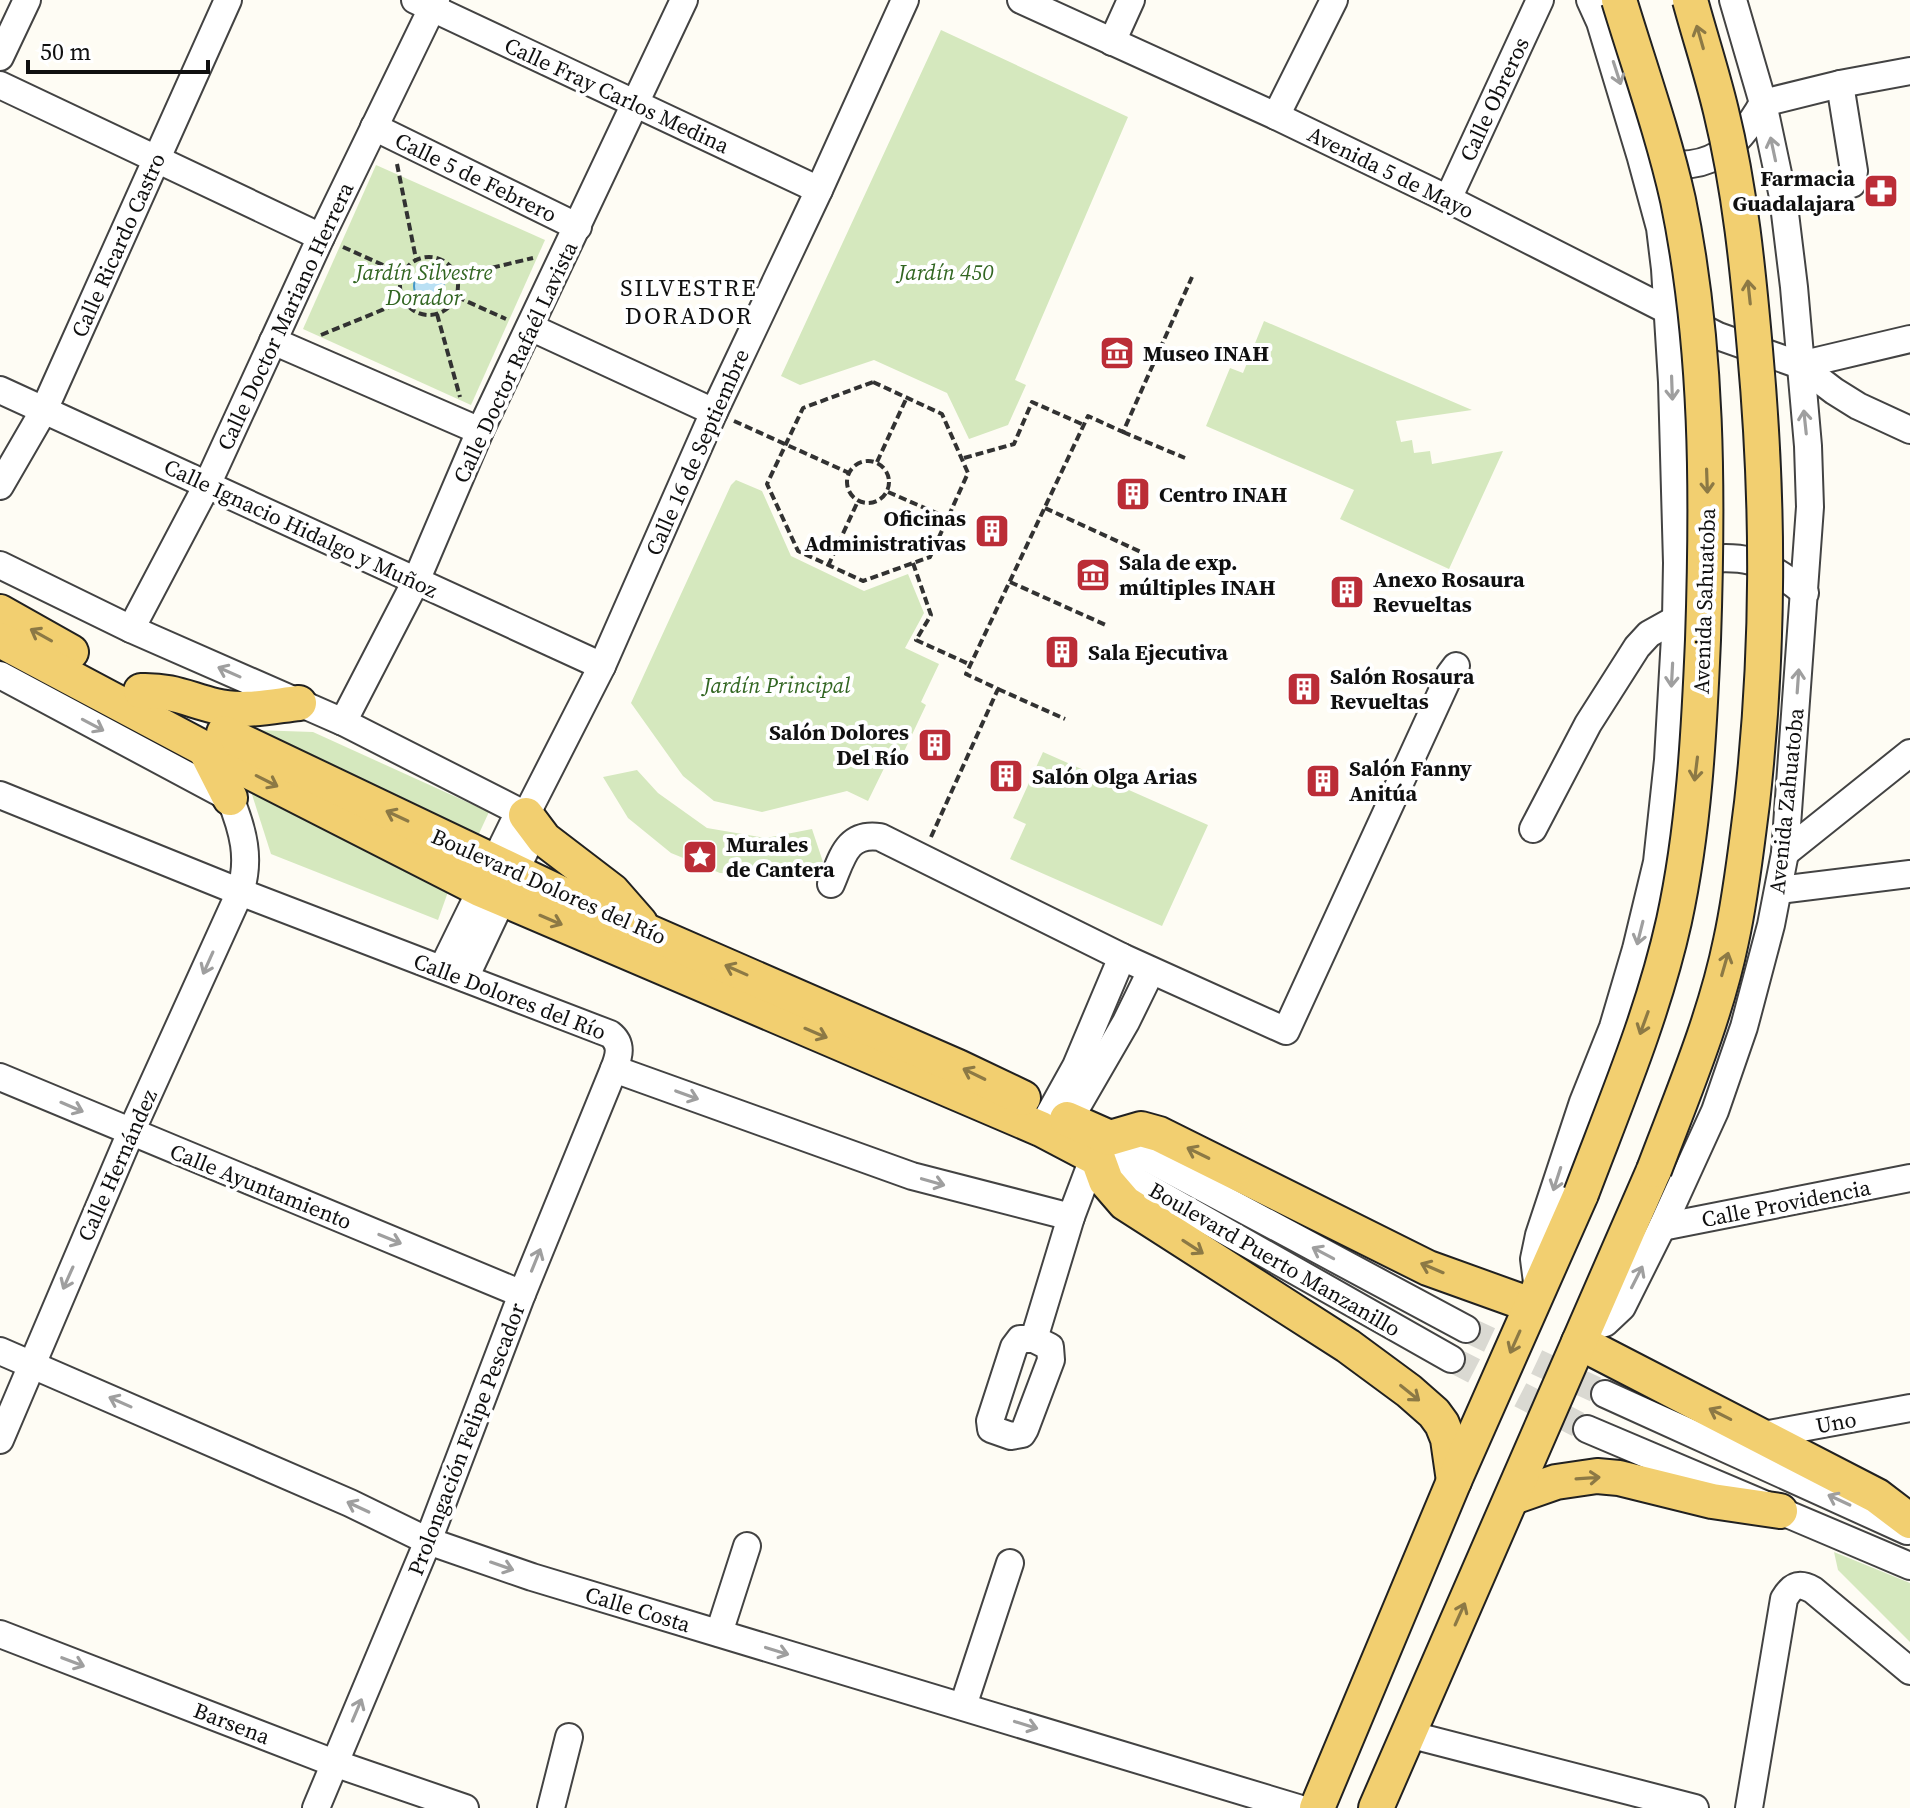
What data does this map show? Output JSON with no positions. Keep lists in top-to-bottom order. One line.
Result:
{"streets":{"main road":["Avenida Sahuatoba","Boulevard Dolores del Río"],"street":["Calle Fray Carlos Medina","Calle Obreros","Avenida 5 de Mayo","Calle 5 de Febrero","Calle Ricardo Castro","Calle Doctor Mariano Herrera","Calle Doctor Rafaél Lavista","Calle 16 de Septiembre","Calle Ignacio Hidalgo y Muñoz","Avenida Zahuatoba","Calle Dolores del Río","Calle Hernández","Calle Ayuntamiento","Calle Providencia","Boulevard Puerto Manzanillo","Uno","Prolongación Felipe Pescador","Calle Costa","Barsena"]},"crossings":[["Calle Fray Carlos Medina","Calle Doctor Mariano Herrera"],["Calle Fray Carlos Medina","Calle Doctor Rafaél Lavista"],["Calle Fray Carlos Medina","Calle 16 de Septiembre"],["Calle Obreros","Avenida 5 de Mayo"],["Avenida 5 de Mayo","Avenida Zahuatoba"],["Calle 5 de Febrero","Calle Doctor Mariano Herrera"],["Calle 5 de Febrero","Calle Doctor Rafaél Lavista"],["Calle Ricardo Castro","Calle Ignacio Hidalgo y Muñoz"],["Calle Doctor Mariano Herrera","Calle Ignacio Hidalgo y Muñoz"],["Calle Doctor Rafaél Lavista","Calle Ignacio Hidalgo y Muñoz"],["Calle 16 de Septiembre","Calle Ignacio Hidalgo y Muñoz"],["Calle 16 de Septiembre","Boulevard Dolores del Río"],["Calle 16 de Septiembre","Calle Dolores del Río"],["Avenida Zahuatoba","Calle Providencia"],["Boulevard Dolores del Río","Boulevard Puerto Manzanillo"],["Calle Dolores del Río","Calle Hernández"],["Calle Dolores del Río","Prolongación Felipe Pescador"],["Calle Hernández","Calle Ayuntamiento"],["Calle Hernández","Calle Costa"],["Calle Ayuntamiento","Prolongación Felipe Pescador"],["Prolongación Felipe Pescador","Calle Costa"],["Prolongación Felipe Pescador","Barsena"]],"one_way":["Calle Dolores del Río","Calle Hernández","Calle Ayuntamiento","Prolongación Felipe Pescador","Barsena"],"districts":["SILVESTRE DORADOR"],"parks":["Jardín Silvestre Dorador","Jardín 450","Jardín Principal"],"places":{"pharmacy":["Farmacia Guadalajara"],"museum":["Museo INAH","Sala de exp. múltiples INAH"],"building":["Centro INAH","Oficinas Administrativas","Anexo Rosaura Revueltas","Sala Ejecutiva","Salón Rosaura Revueltas","Salón Dolores Del Río","Salón Olga Arias","Salón Fanny Anitúa"],"place":["Murales de Cantera"]},"scale_bar":"50 m"}
